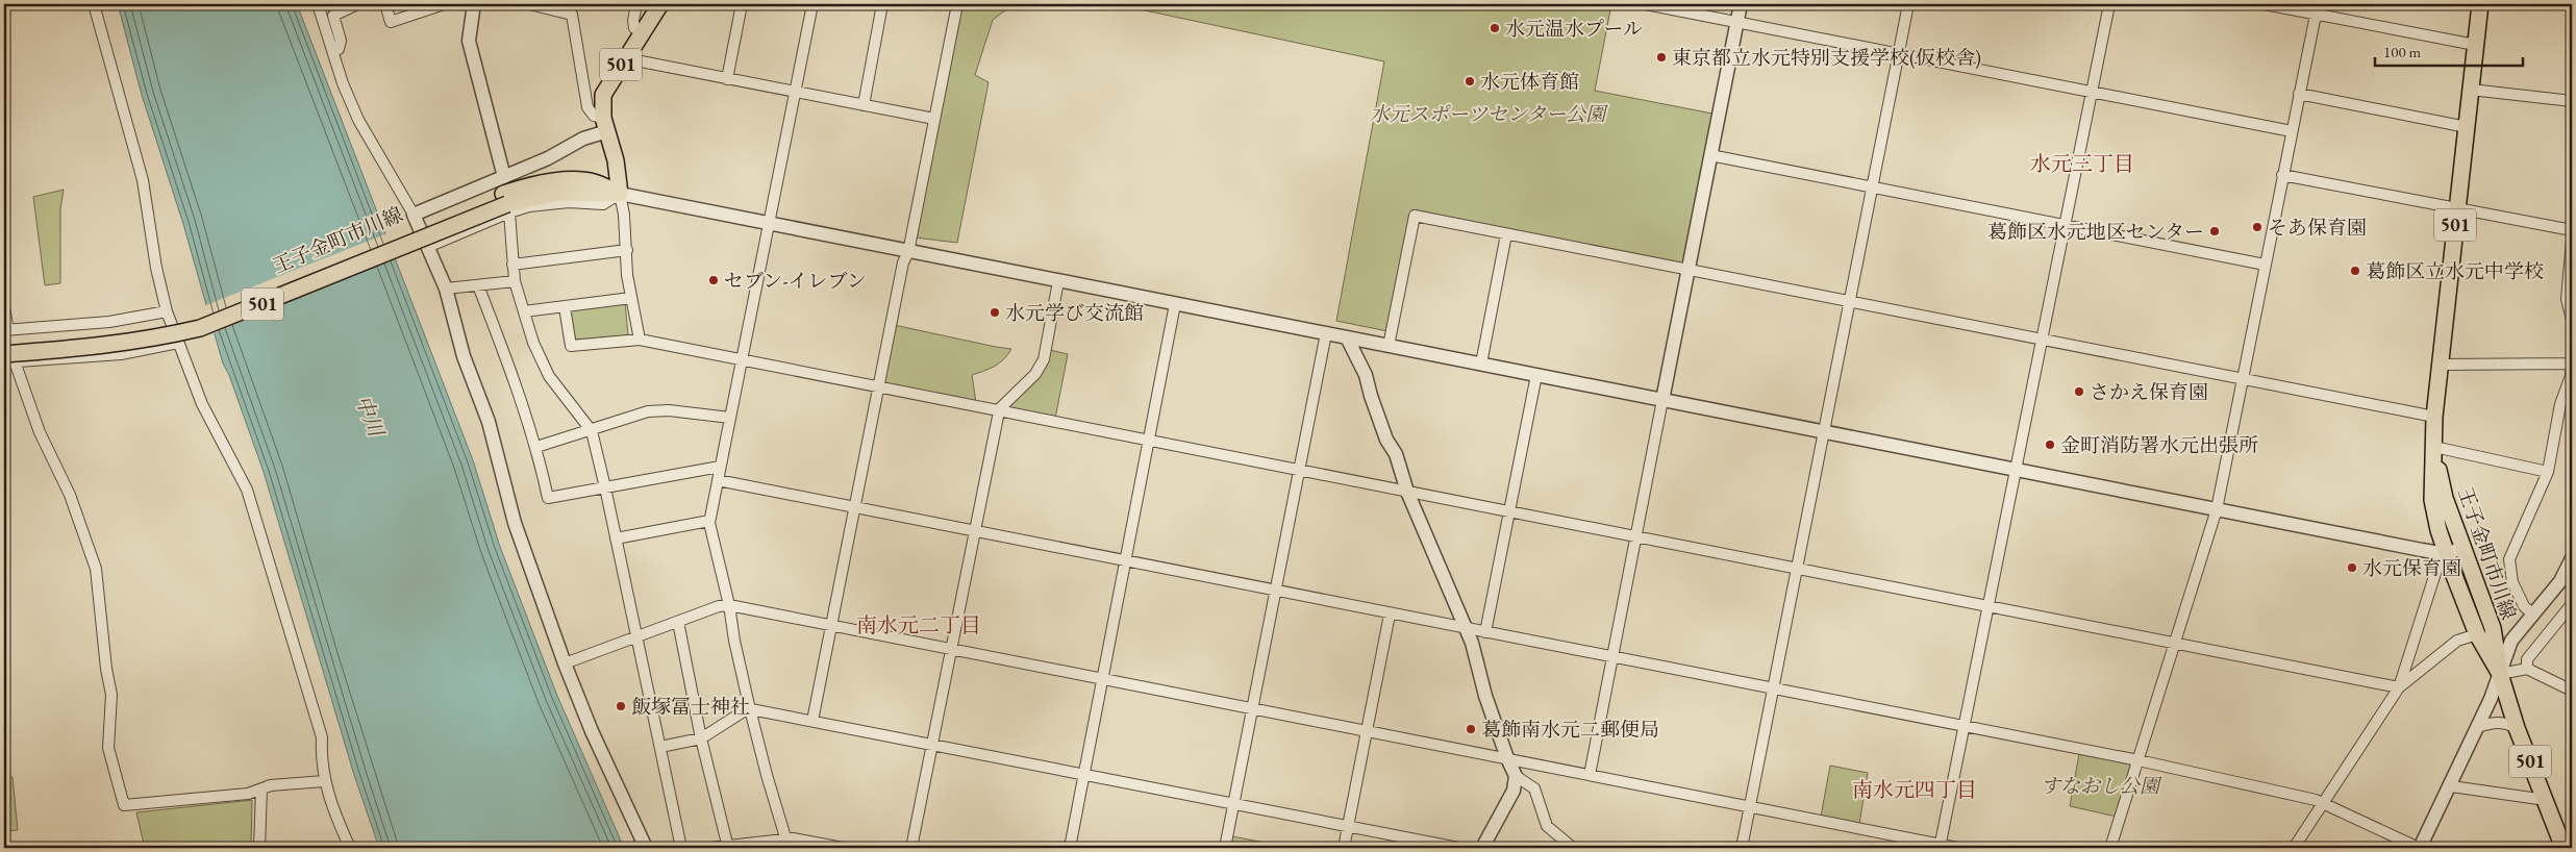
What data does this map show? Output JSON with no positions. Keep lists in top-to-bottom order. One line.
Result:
{"streets":{"main road":["501","王子金町市川線"]},"crossings":[["501","王子金町市川線"]],"districts":["水元三丁目","南水元二丁目","南水元四丁目"],"water":["中川"],"parks":["水元スポーツセンター公園","すなおし公園"],"places":["水元温水プール","東京都立水元特別支援学校(仮校舎)","水元体育館","そあ保育園","葛飾区水元地区センター","葛飾区立水元中学校","セブン-イレブン","水元学び交流館","さかえ保育園","金町消防署水元出張所","水元保育園","飯塚冨士神社","葛飾南水元二郵便局"],"scale_bar":"100 m"}
